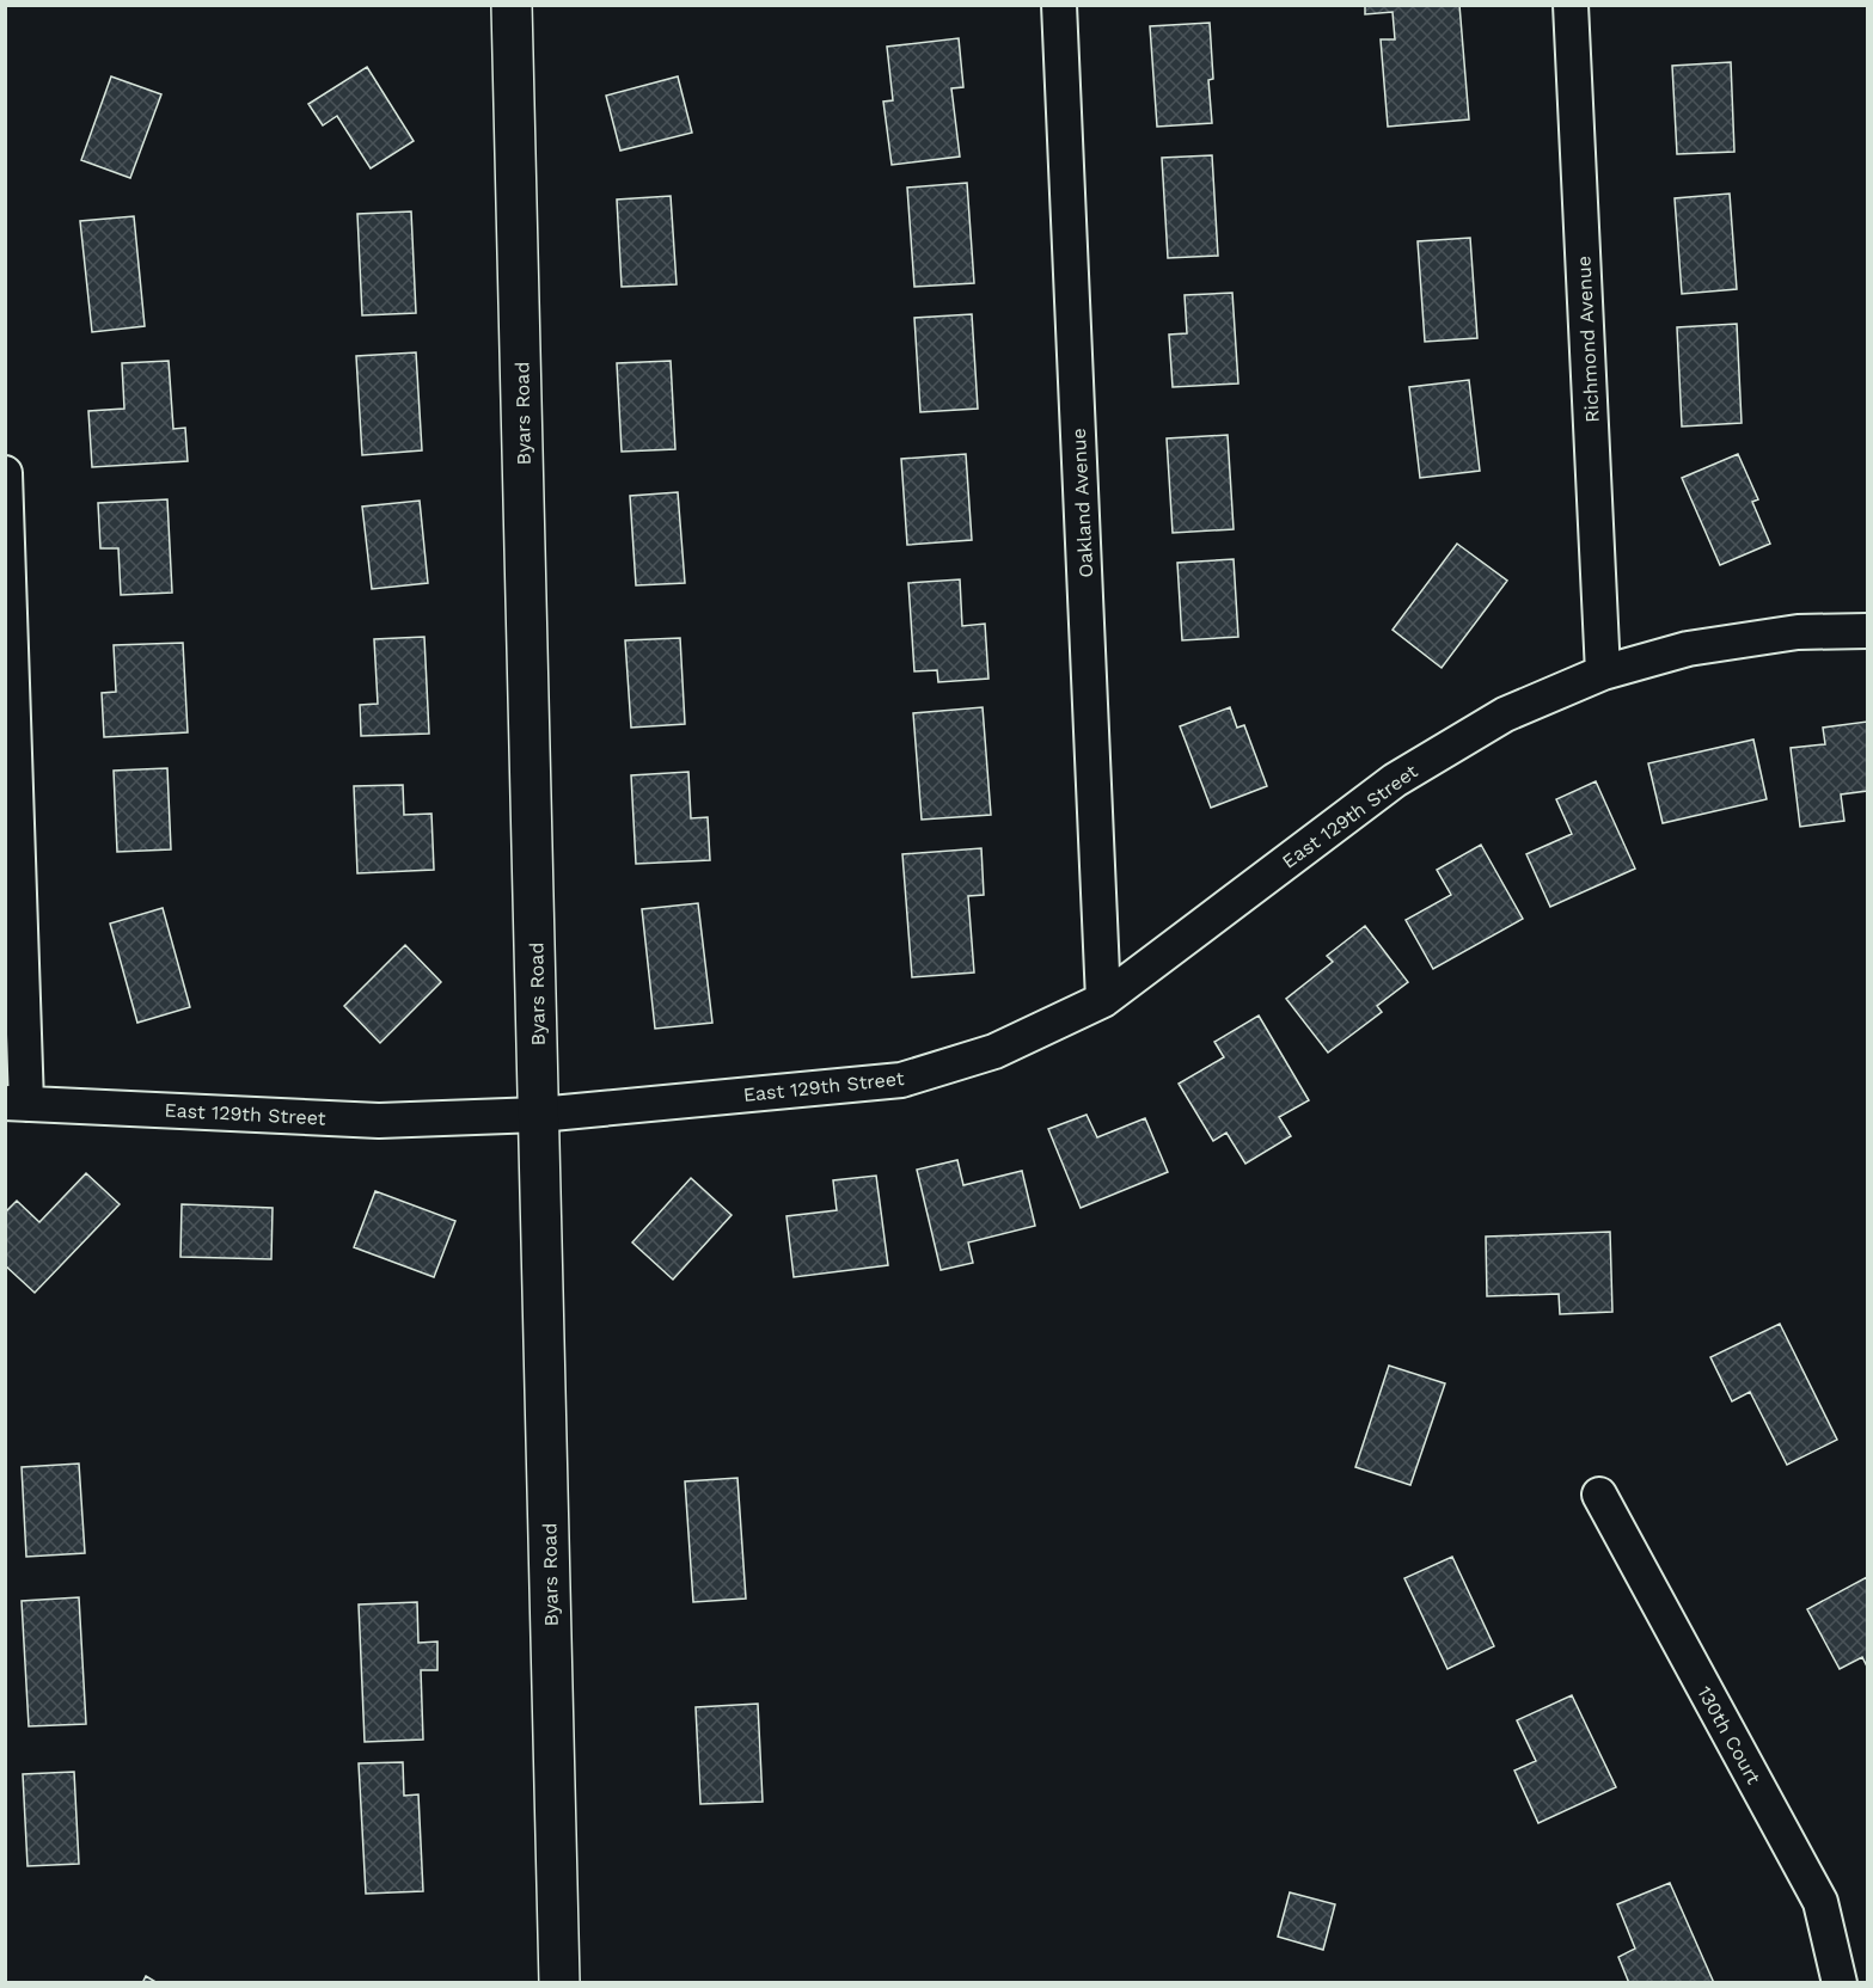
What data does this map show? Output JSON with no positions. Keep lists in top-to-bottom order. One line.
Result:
{"streets":{"street":["Richmond Avenue","Byars Road","Oakland Avenue","East 129th Street","130th Court"]},"crossings":[["Richmond Avenue","East 129th Street"],["Byars Road","East 129th Street"],["Oakland Avenue","East 129th Street"]]}
